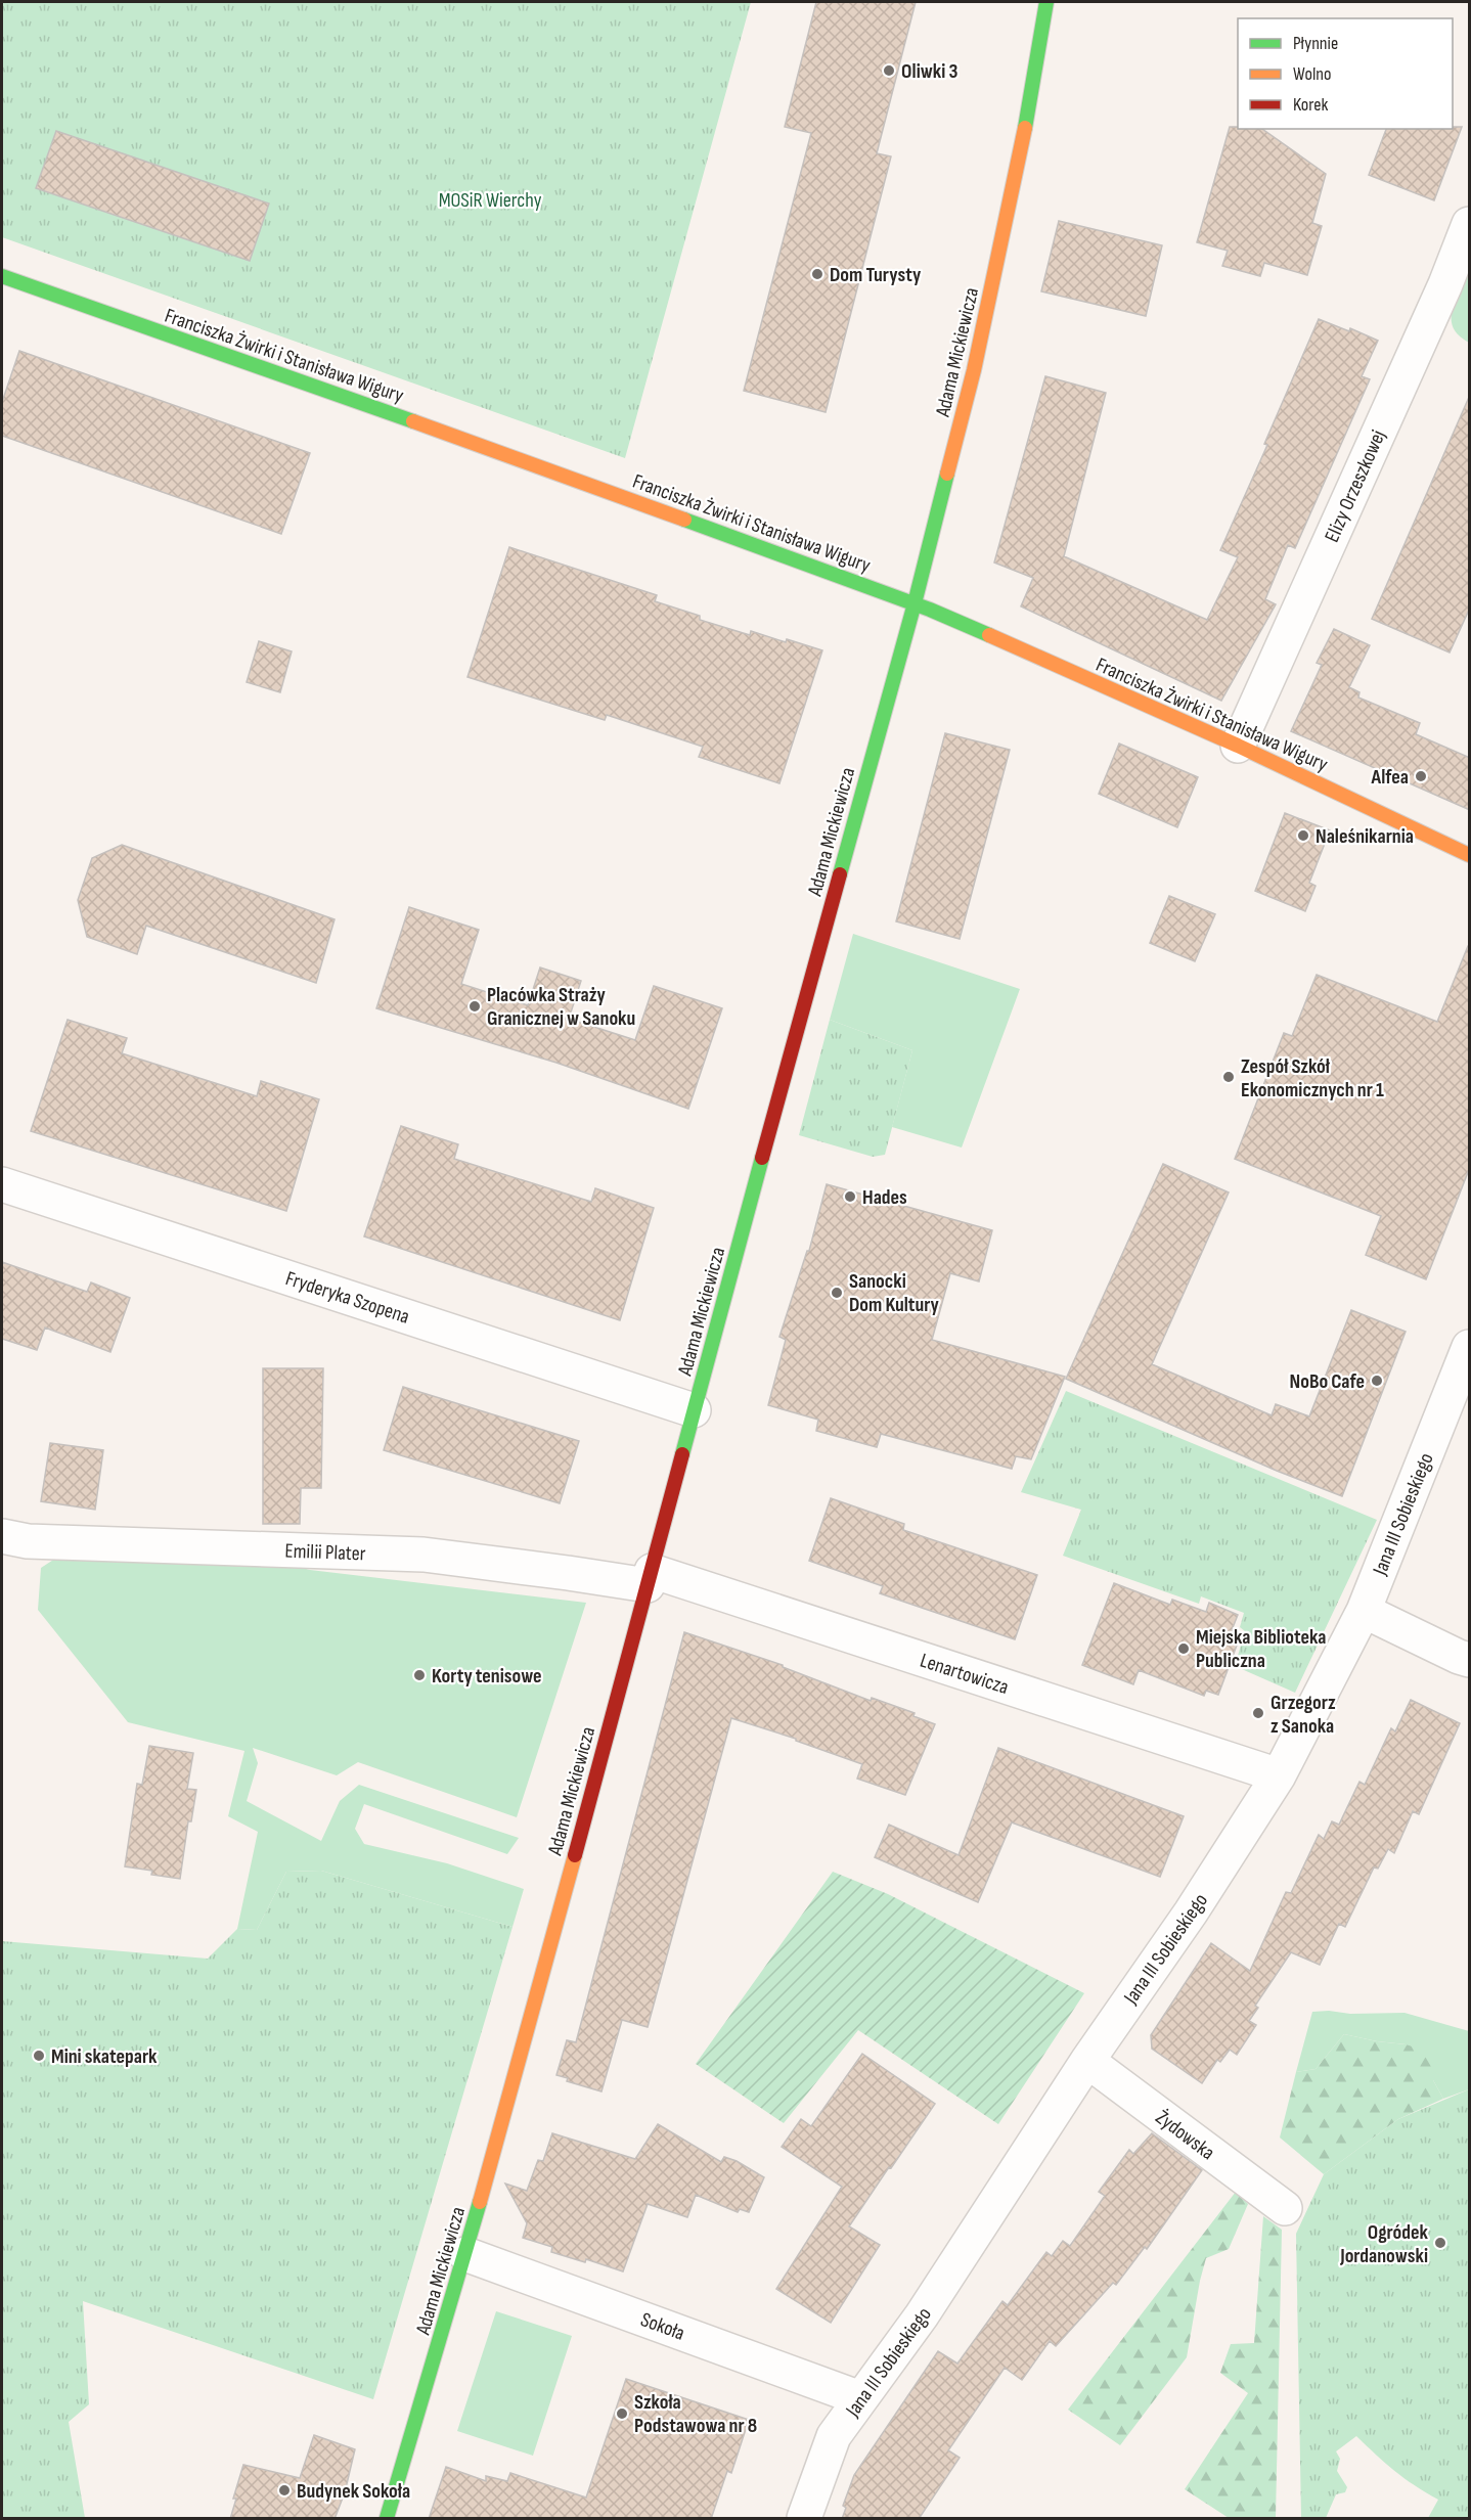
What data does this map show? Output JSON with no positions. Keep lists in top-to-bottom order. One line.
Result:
{"streets":{"street":["Adama Mickiewicza","Franciszka Żwirki i Stanisława Wigury","Elizy Orzeszkowej","Fryderyka Szopena","Jana III Sobieskiego","Emilii Plater","Lenartowicza","Żydowska","Sokoła"]},"crossings":[["Adama Mickiewicza","Franciszka Żwirki i Stanisława Wigury"],["Adama Mickiewicza","Fryderyka Szopena"],["Adama Mickiewicza","Emilii Plater"],["Adama Mickiewicza","Lenartowicza"],["Adama Mickiewicza","Sokoła"],["Franciszka Żwirki i Stanisława Wigury","Elizy Orzeszkowej"],["Jana III Sobieskiego","Lenartowicza"],["Jana III Sobieskiego","Żydowska"],["Jana III Sobieskiego","Sokoła"],["Emilii Plater","Lenartowicza"]],"parks":["MOSiR Wierchy"],"places":["Oliwki 3","Dom Turysty","Alfea","Naleśnikarnia","Placówka Straży Granicznej w Sanoku","Zespół Szkół Ekonomicznych nr 1","Hades","Sanocki Dom Kultury","NoBo Cafe","Miejska Biblioteka Publiczna","Korty tenisowe","Grzegorz z Sanoka","Mini skatepark","Ogródek Jordanowski","Szkoła Podstawowa nr 8","Budynek Sokoła"],"legend":["Płynnie","Wolno","Korek"]}
